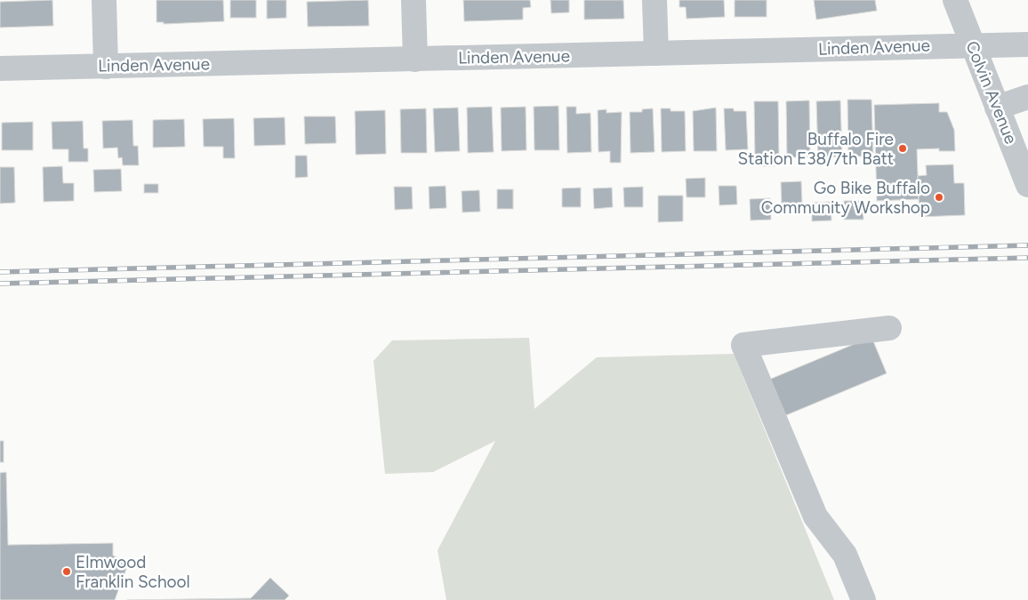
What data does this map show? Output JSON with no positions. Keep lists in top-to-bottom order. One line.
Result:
{"streets":{"street":["Linden Avenue","Colvin Avenue"]},"crossings":[["Linden Avenue","Colvin Avenue"]],"places":["Buffalo Fire Station E38/7th Batt","Go Bike Buffalo Community Workshop","Elmwood Franklin School"]}
